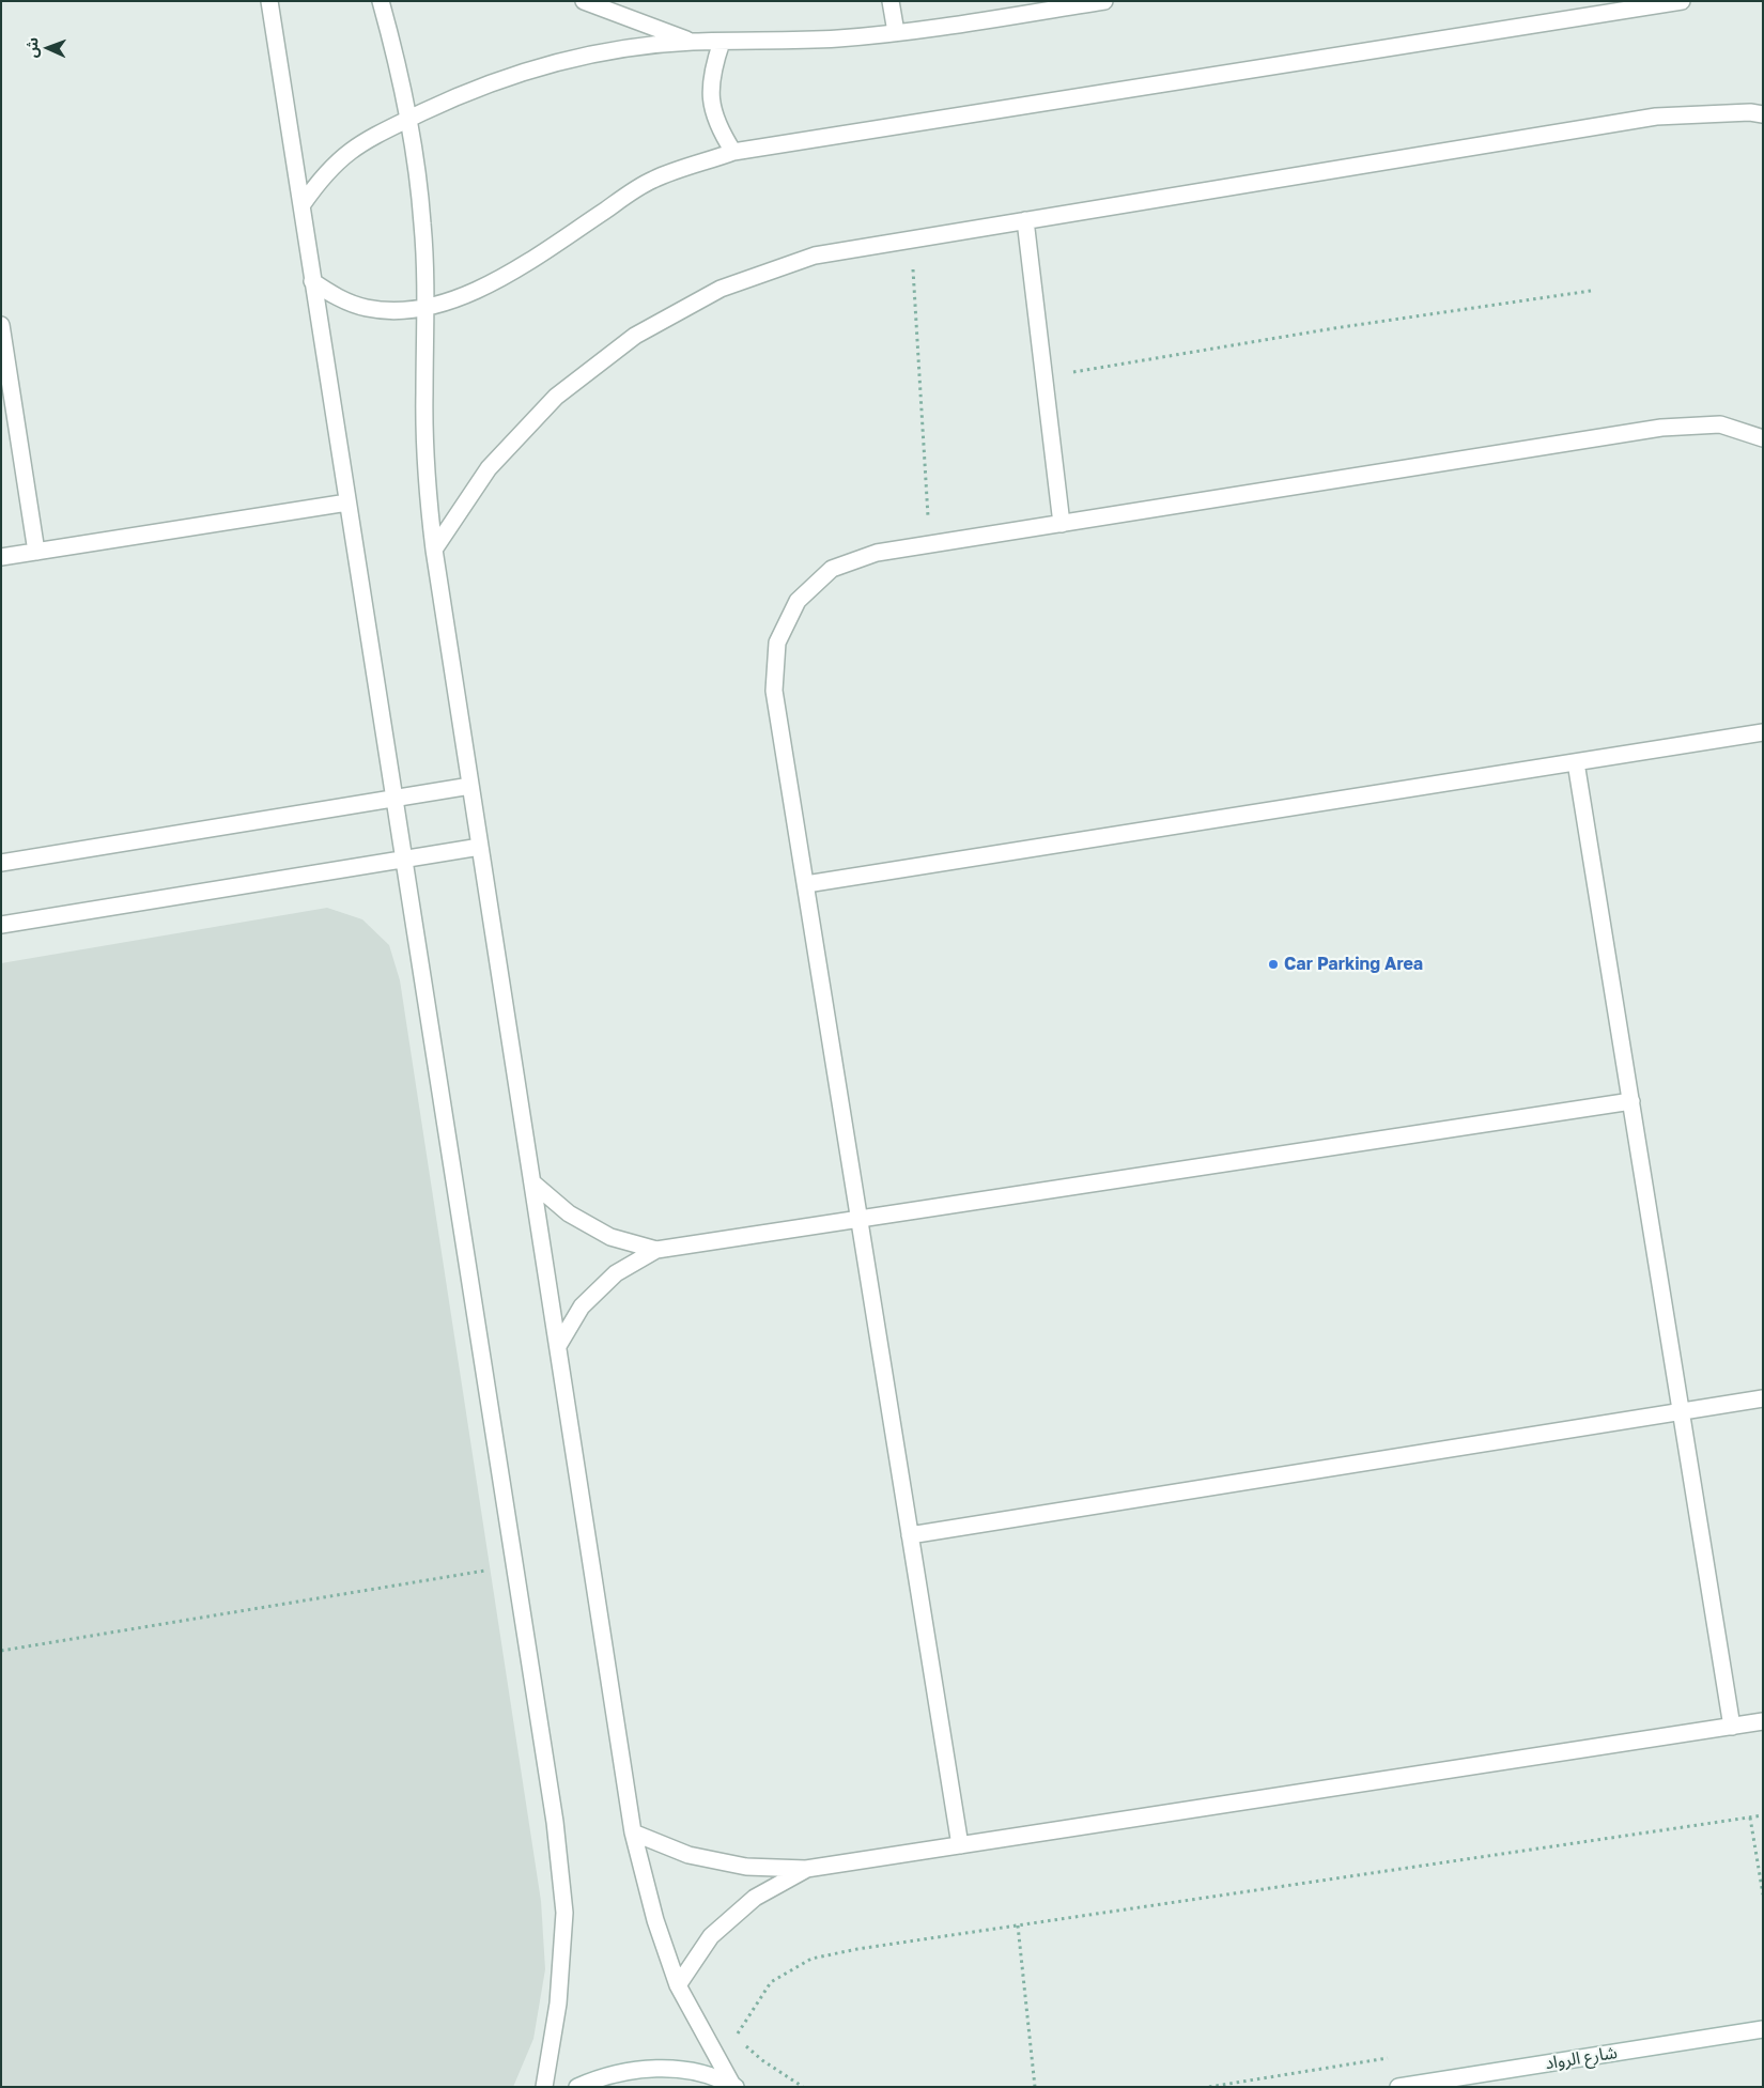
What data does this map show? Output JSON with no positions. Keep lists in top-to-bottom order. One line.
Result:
{"streets":{"street":["شارع الرواد"]},"places":["Car Parking Area"],"north":"left"}
